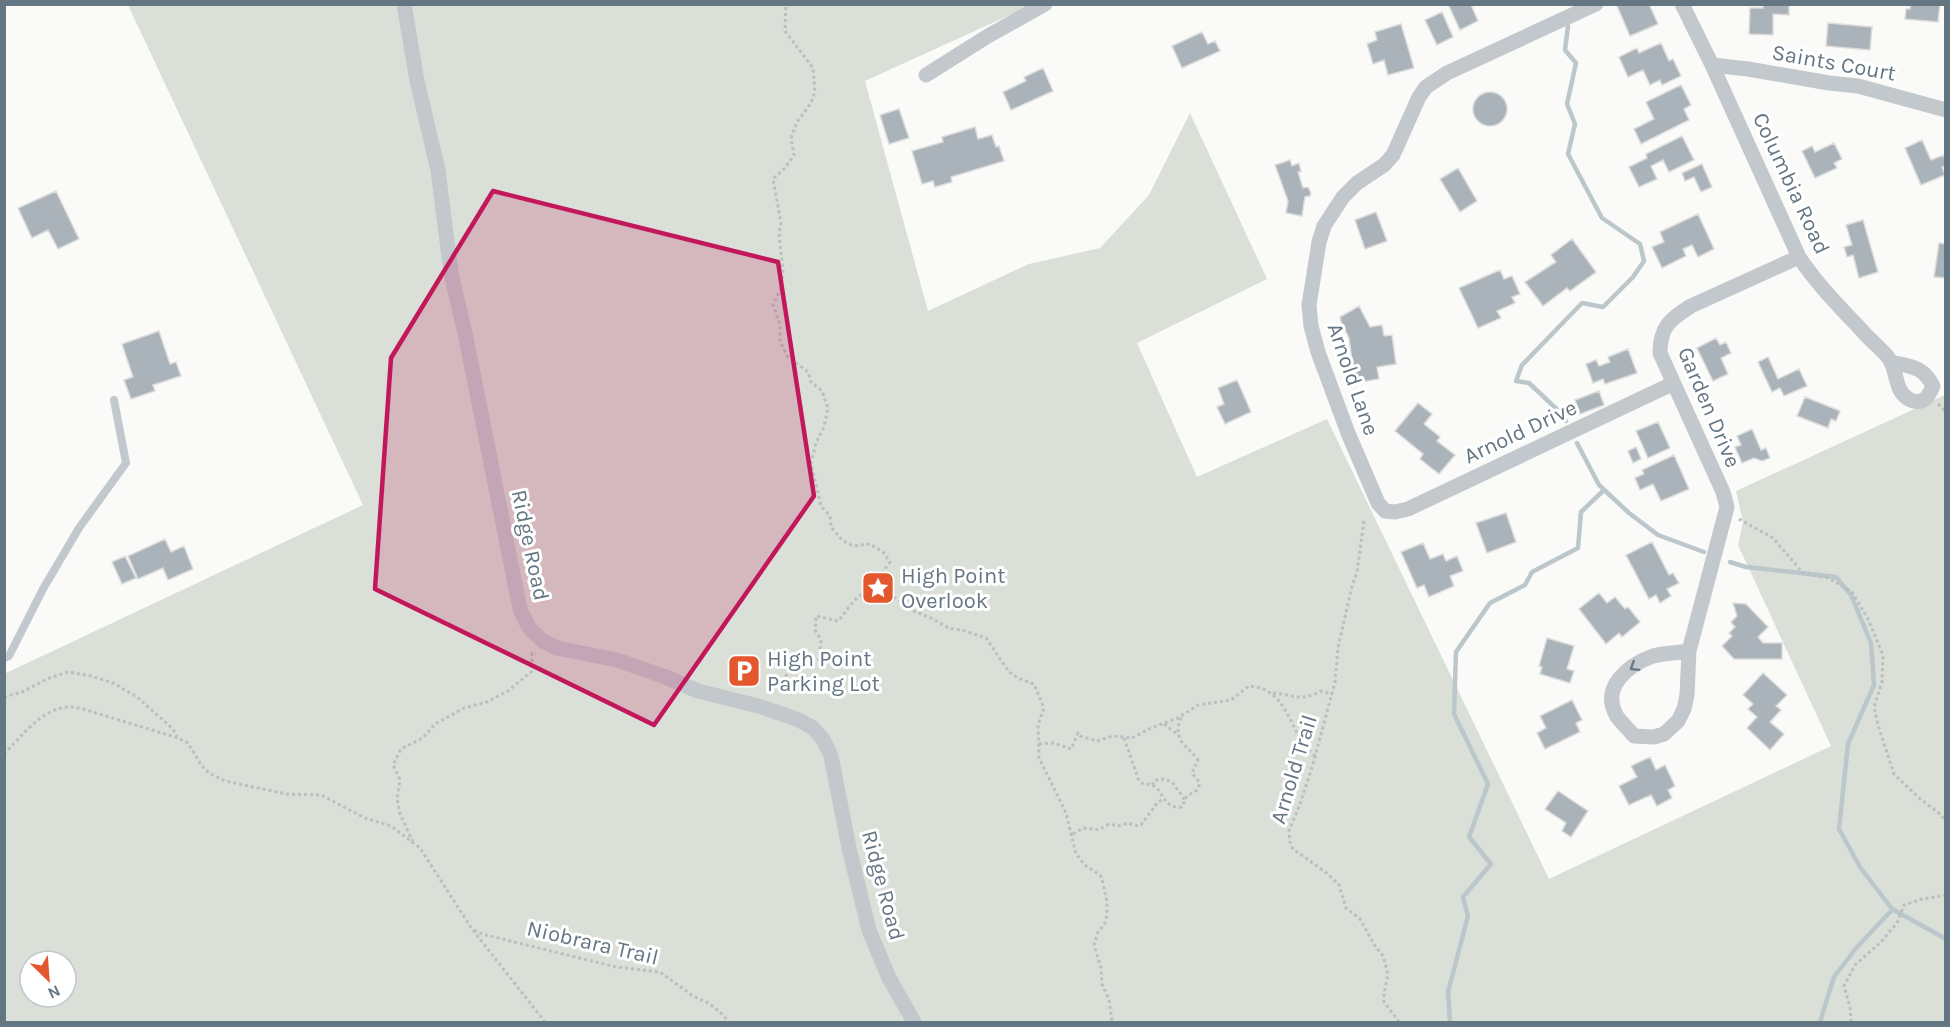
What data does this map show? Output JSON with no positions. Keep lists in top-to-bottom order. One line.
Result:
{"streets":{"street":["Saints Court","Columbia Road","Arnold Lane","Garden Drive","Arnold Drive","Ridge Road"],"path":["Arnold Trail","Niobrara Trail"]},"crossings":[["Saints Court","Columbia Road"],["Columbia Road","Garden Drive"],["Arnold Lane","Arnold Drive"],["Garden Drive","Arnold Drive"]],"places":{"place":["High Point Overlook"],"parking":["High Point Parking Lot"]},"north":"bottom right"}
